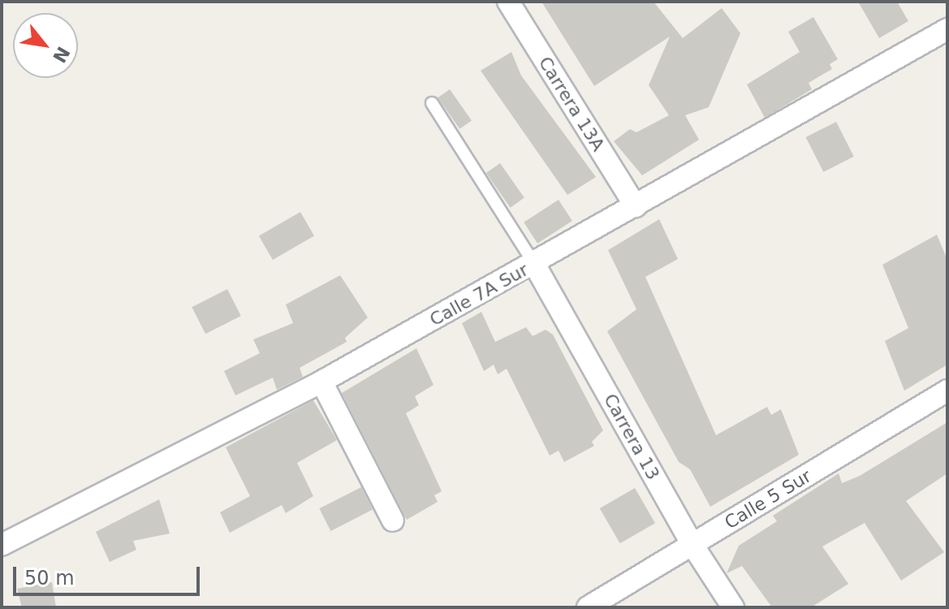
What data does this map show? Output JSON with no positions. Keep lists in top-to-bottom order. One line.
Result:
{"streets":{"street":["Carrera 13A","Calle 7A Sur","Carrera 13","Calle 5 Sur"]},"crossings":[["Carrera 13A","Calle 7A Sur"],["Calle 7A Sur","Carrera 13"],["Carrera 13","Calle 5 Sur"]],"scale_bar":"50 m","north":"bottom right"}
